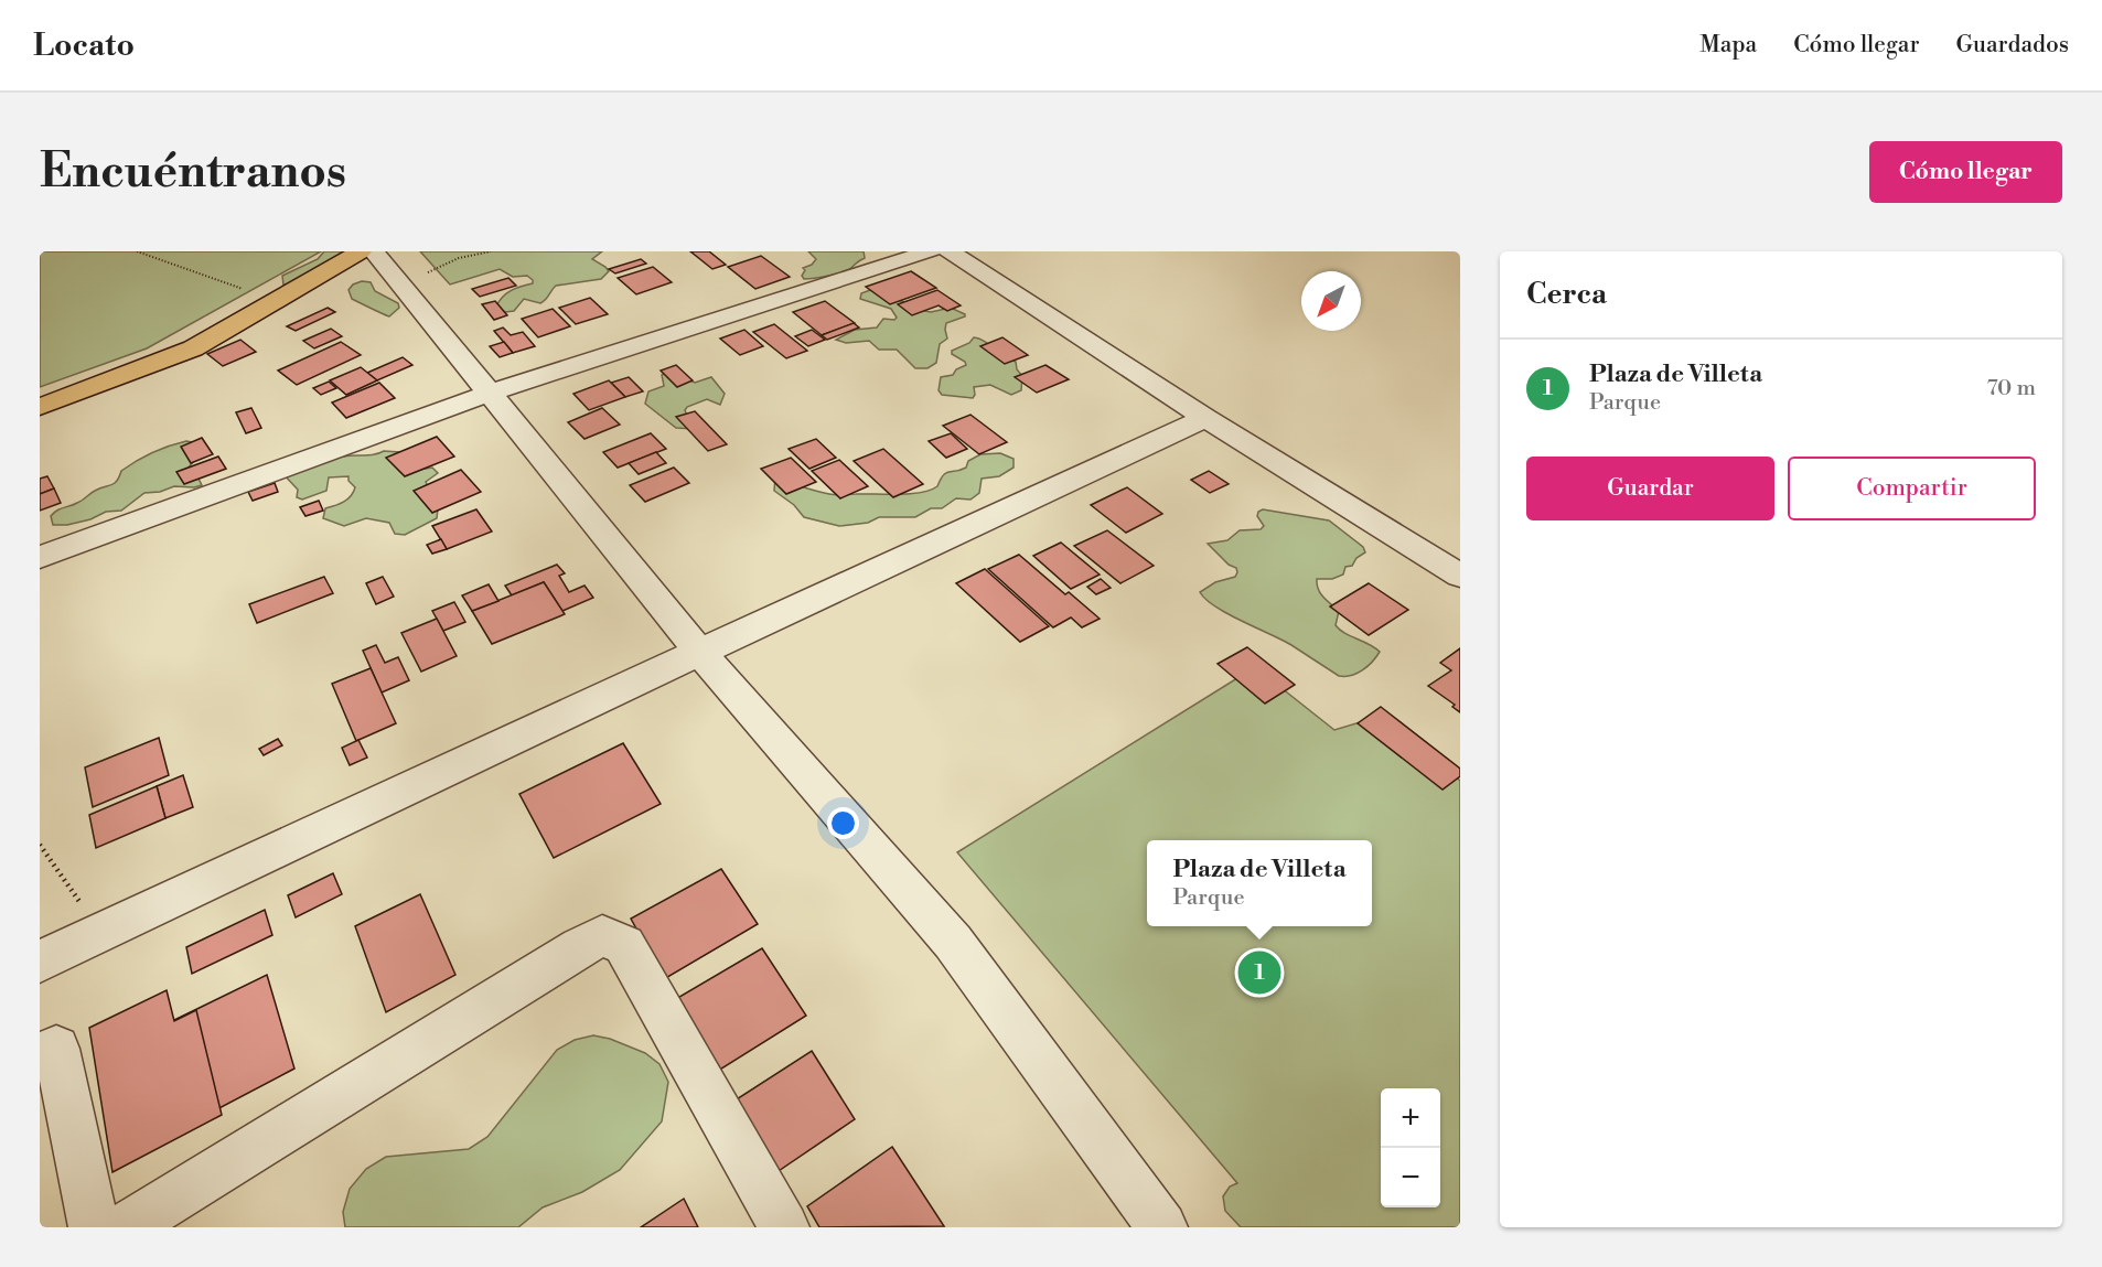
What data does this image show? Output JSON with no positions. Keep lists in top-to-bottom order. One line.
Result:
{"north":"bottom left","page":{"header":"Locato","nav":["Mapa","Cómo llegar","Guardados"],"buttons":["Cómo llegar",["Guardar","Compartir"]],"title":"Encuéntranos","heading":"Cerca","list":[{"mark":"1","name":"Plaza de Villeta","note":"Parque","value":"70 m"}],"popup":["Plaza de Villeta","Parque"],"pins":"1","map_buttons":["+","−"]}}
